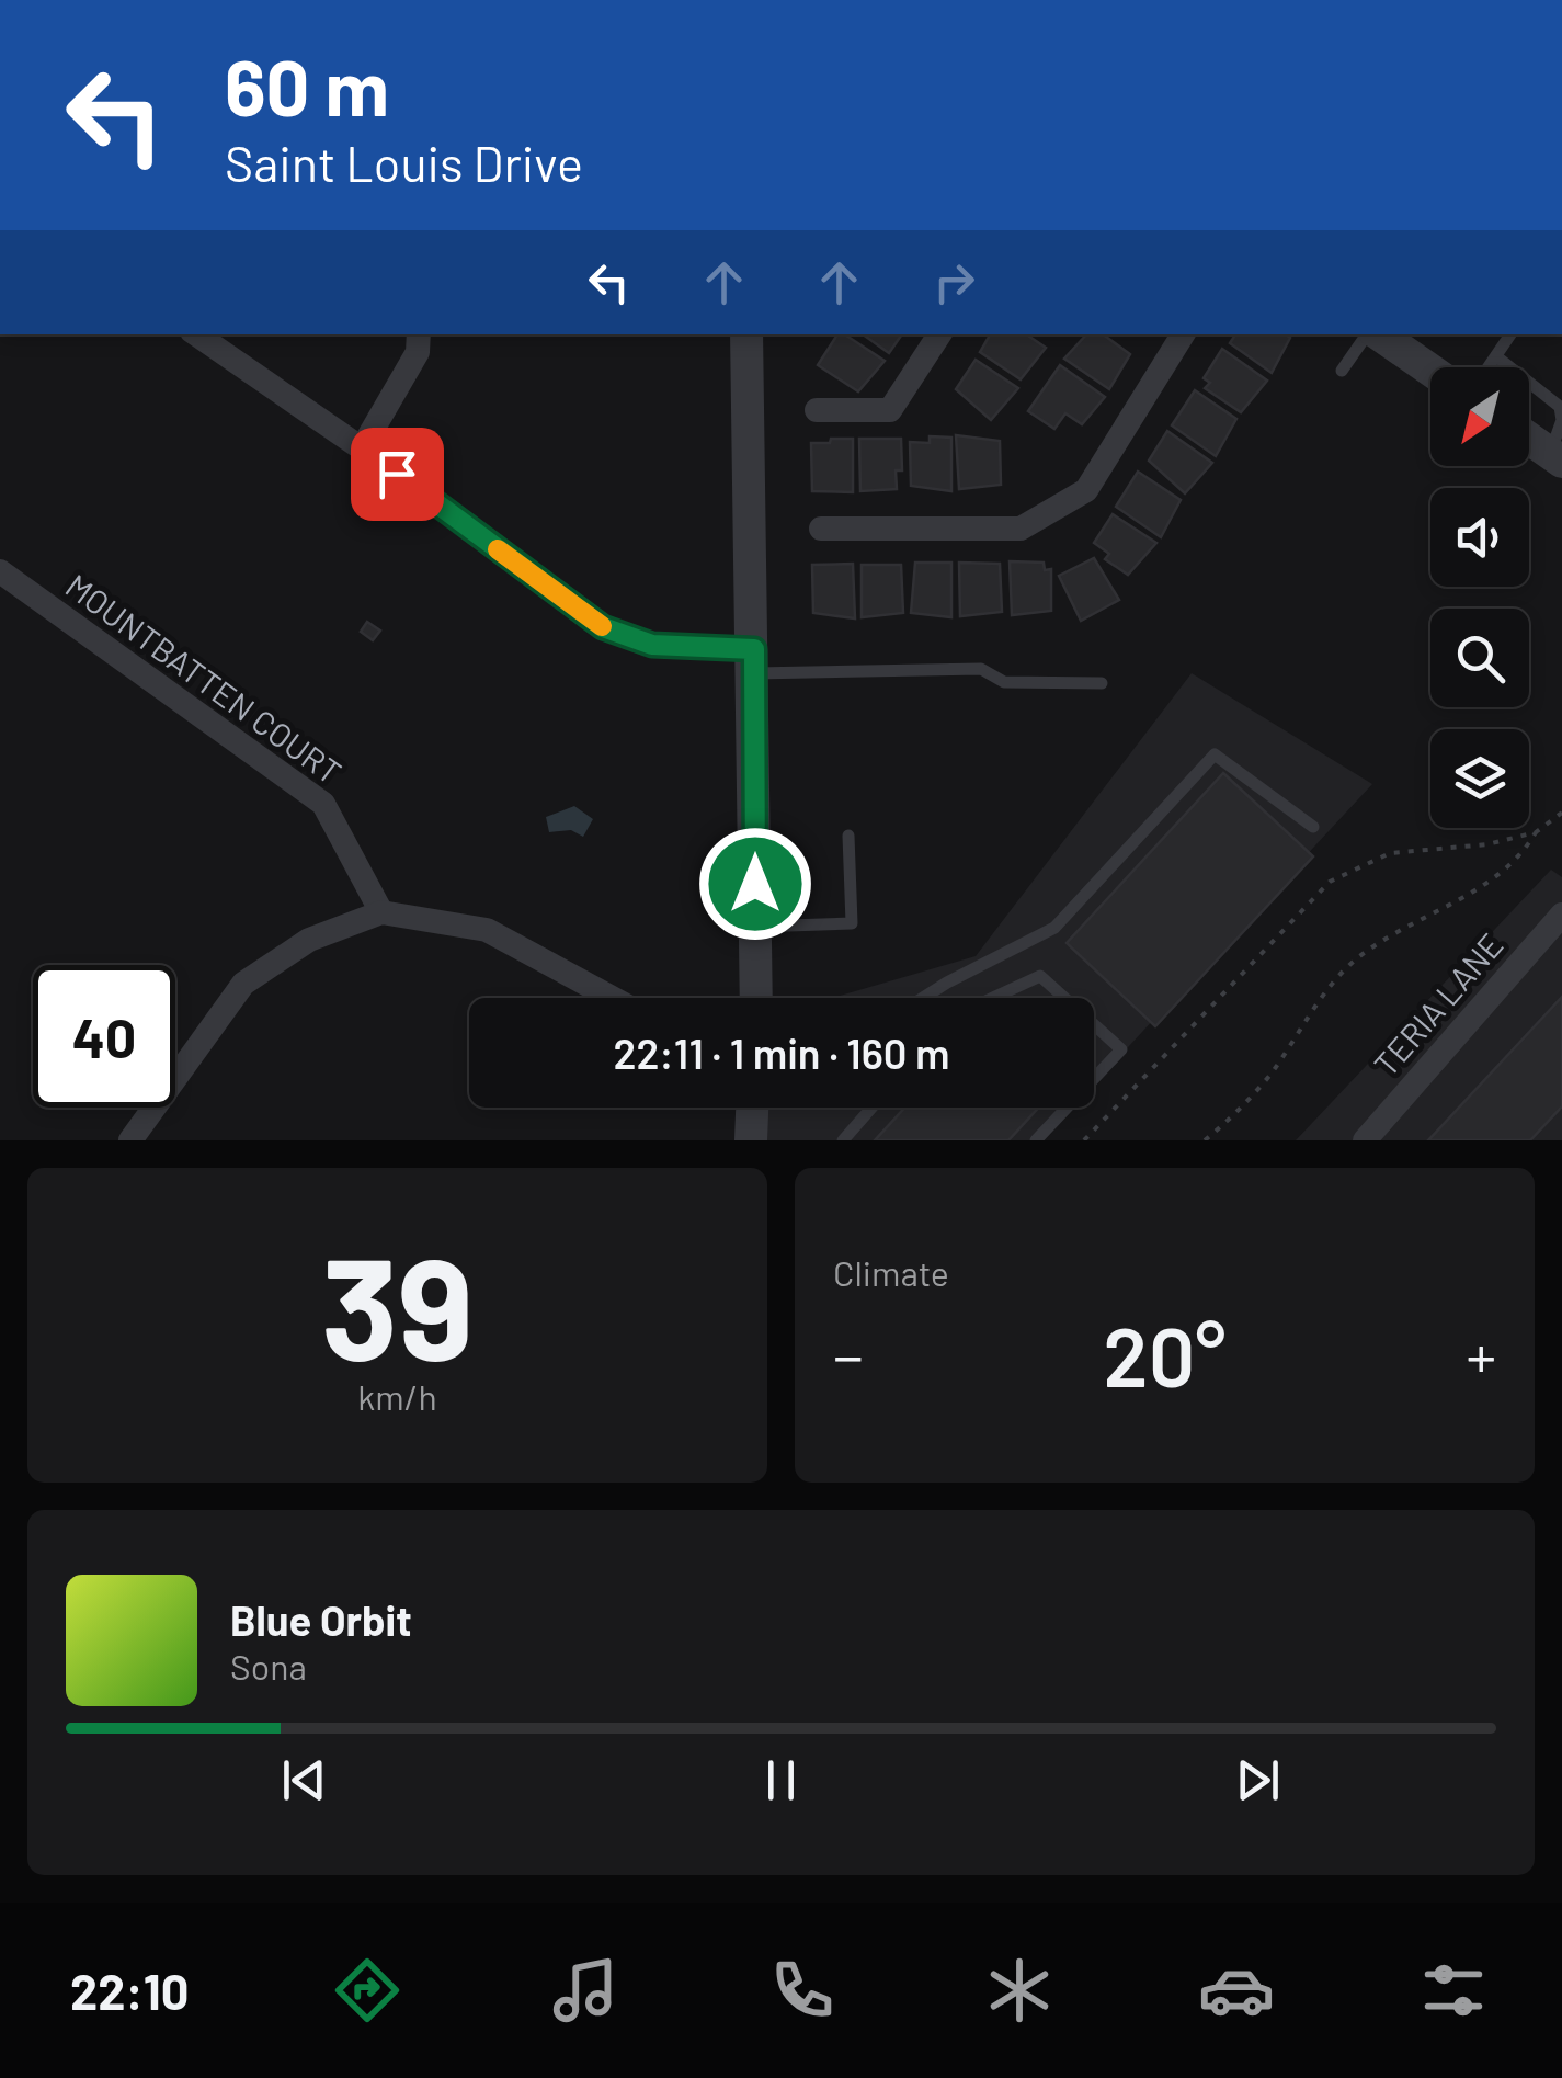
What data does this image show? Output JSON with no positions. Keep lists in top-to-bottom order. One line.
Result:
{"streets":{"street":["MOUNTBATTEN COURT","TERIA LANE"]},"north":"bottom left","page":{"turn":["60 m","Saint Louis Drive"],"limit":"40","trip":"22:11 · 1 min · 160 m","tile":[["39","km/h"],"Climate"],"heat":["−","20°","+"],"song":["Blue Orbit","Sona"],"tabs":"22:10"}}
